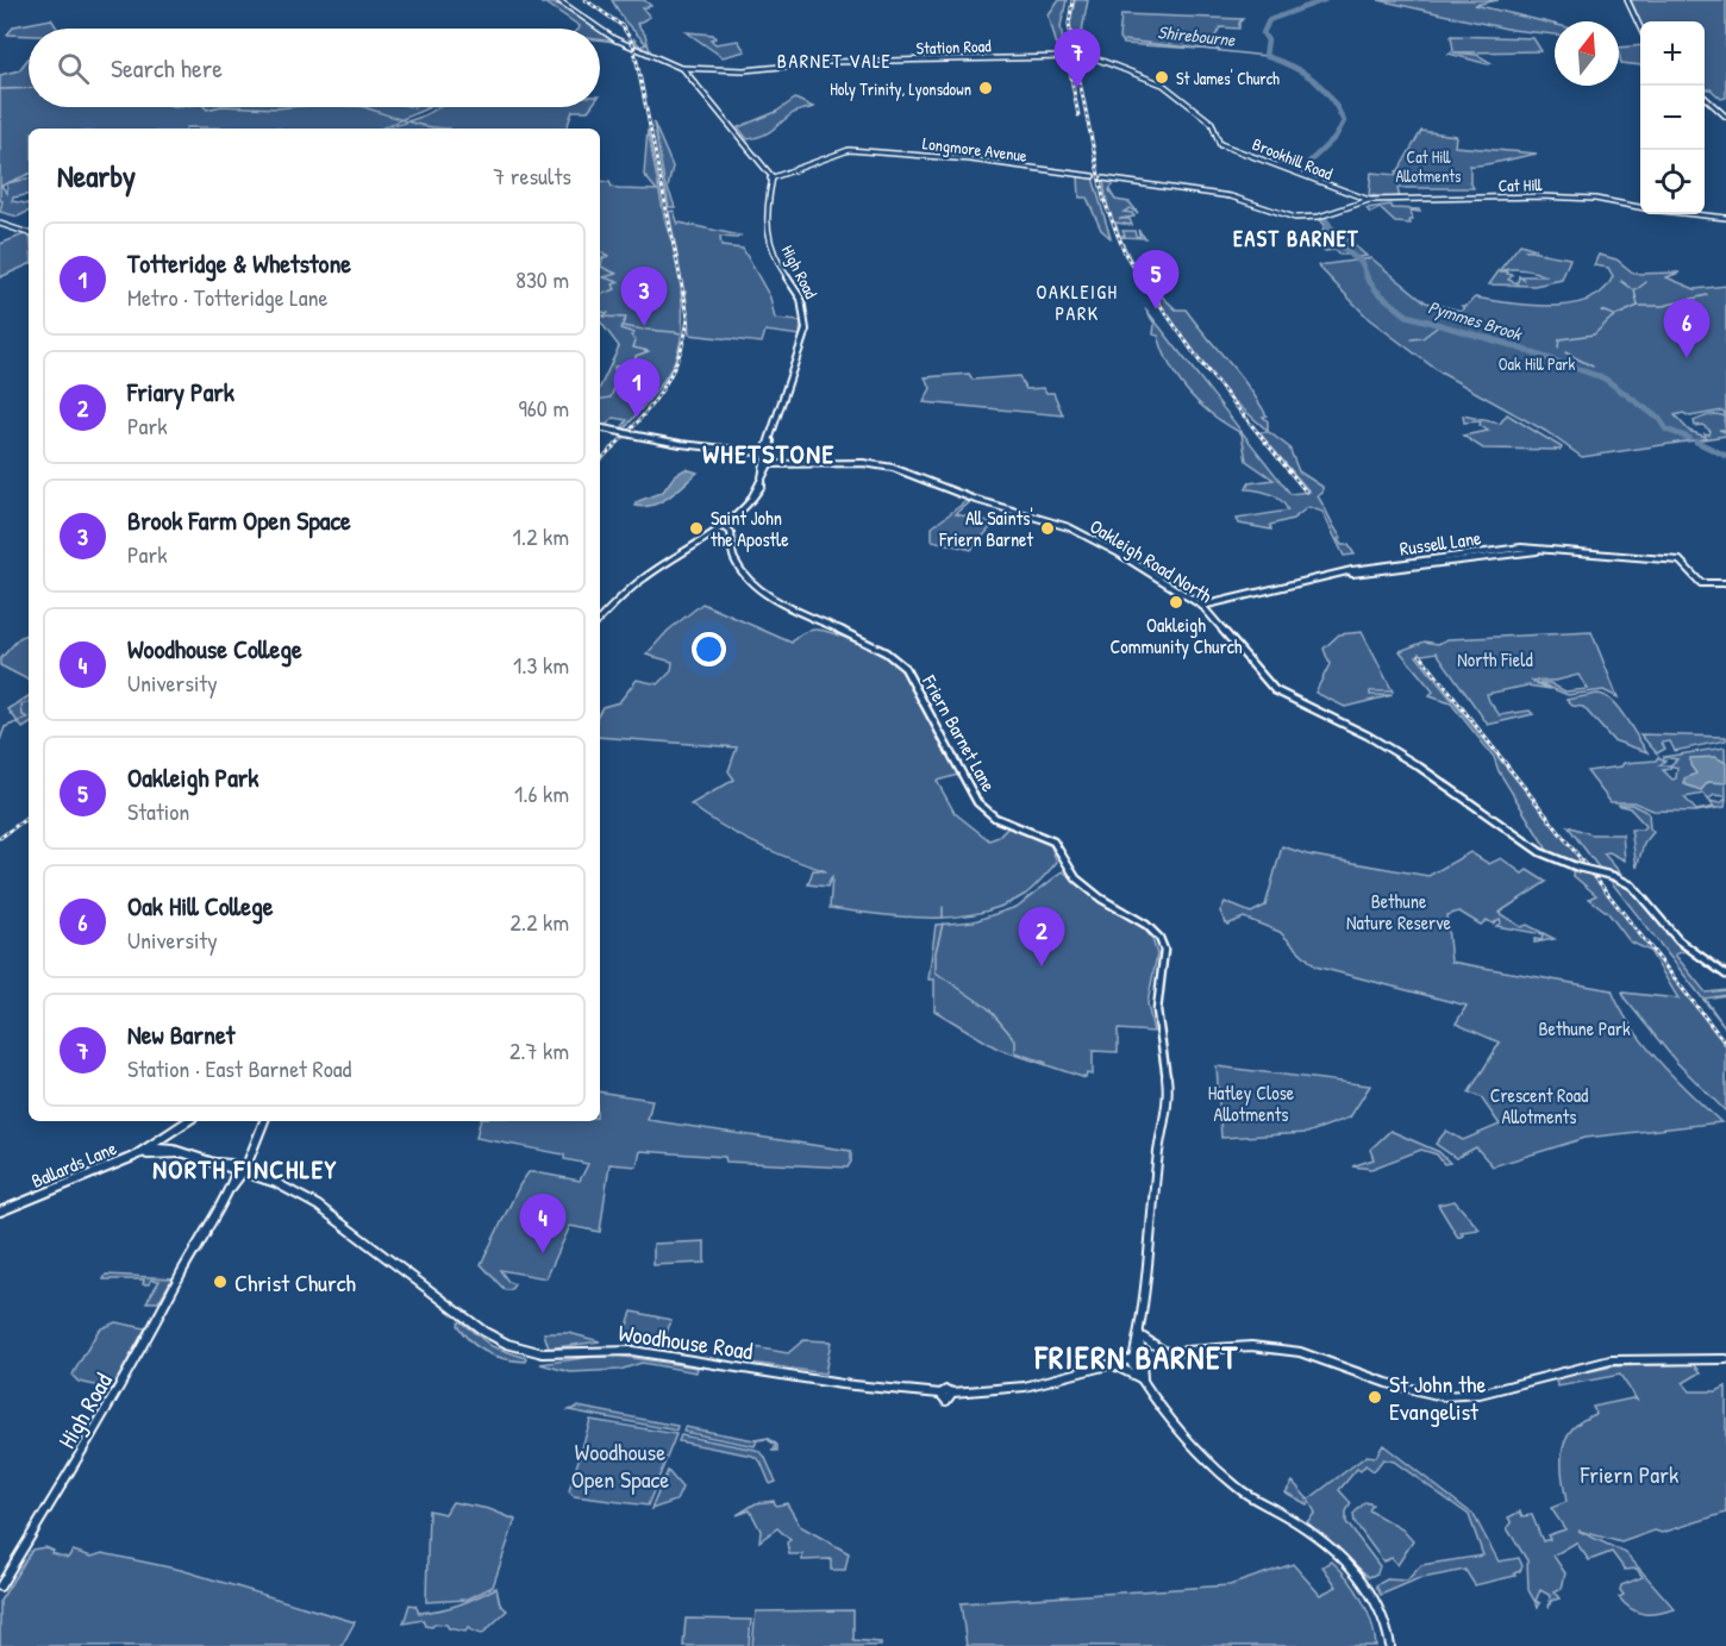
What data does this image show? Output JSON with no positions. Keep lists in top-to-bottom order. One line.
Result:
{"streets":{"main road":["Station Road","Longmore Avenue","Brookhill Road","Cat Hill","High Road","Russell Lane","Oakleigh Road North","Friern Barnet Lane","Ballards Lane","Woodhouse Road"]},"crossings":[["Longmore Avenue","High Road"],["Brookhill Road","Cat Hill"],["High Road","Oakleigh Road North"],["High Road","Friern Barnet Lane"],["High Road","Woodhouse Road"],["Russell Lane","Oakleigh Road North"],["Friern Barnet Lane","Woodhouse Road"],["Ballards Lane","Woodhouse Road"]],"districts":["BARNET VALE","EAST BARNET","OAKLEIGH PARK","WHETSTONE","NORTH FINCHLEY","FRIERN BARNET"],"water":["Shirebourne","Pymmes Brook"],"parks":["Cat Hill Allotments","Oak Hill Park","North Field","Bethune Nature Reserve","Bethune Park","Hatley Close Allotments","Crescent Road Allotments","Woodhouse Open Space","Friern Park"],"places":["St James' Church","Holy Trinity, Lyonsdown","Saint John the Apostle","All Saints' Friern Barnet","Oakleigh Community Church","Christ Church","St John the Evangelist"],"north":"top","page":{"map_buttons":["+","−"],"pins":["7","5","3","6","1","2","4"],"search":"Search here","heading":["Nearby","7 results"],"list":[{"mark":"1","name":"Totteridge & Whetstone","note":"Metro · Totteridge Lane","value":"830 m"},{"mark":"2","name":"Friary Park","note":"Park","value":"960 m"},{"mark":"3","name":"Brook Farm Open Space","note":"Park","value":"1.2 km"},{"mark":"4","name":"Woodhouse College","note":"University","value":"1.3 km"},{"mark":"5","name":"Oakleigh Park","note":"Station","value":"1.6 km"},{"mark":"6","name":"Oak Hill College","note":"University","value":"2.2 km"},{"mark":"7","name":"New Barnet","note":"Station · East Barnet Road","value":"2.7 km"}]}}
